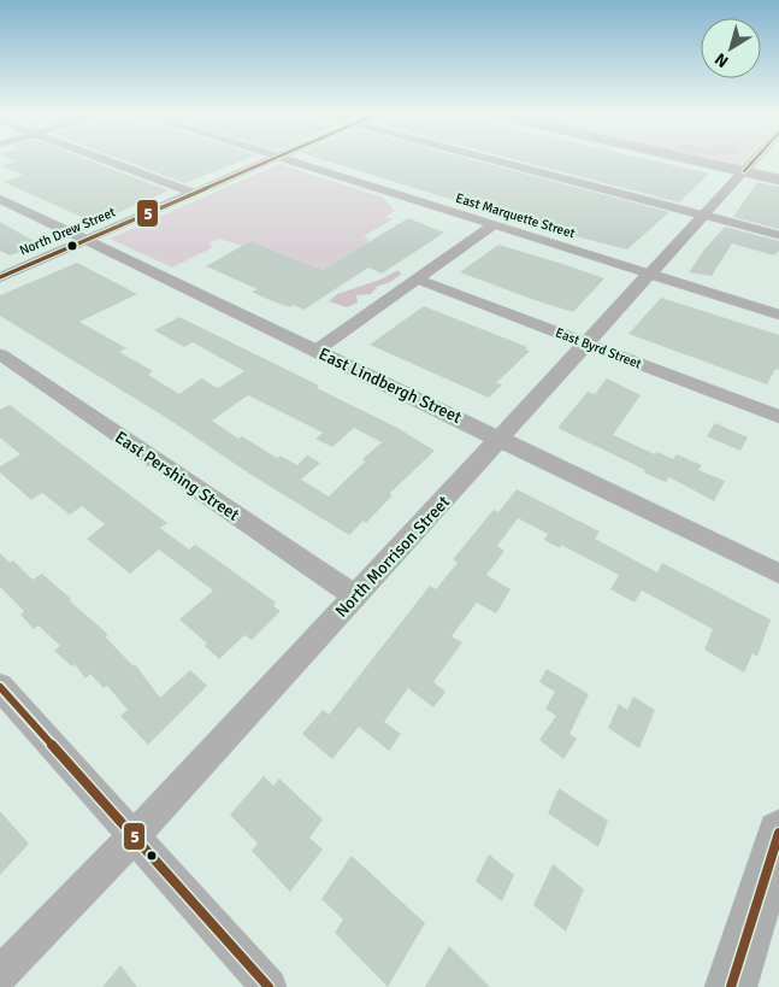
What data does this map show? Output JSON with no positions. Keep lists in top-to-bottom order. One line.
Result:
{"streets":{"street":["East Marquette Street","North Drew Street","East Byrd Street","East Lindbergh Street","East Pershing Street","North Morrison Street"]},"crossings":[["East Marquette Street","North Morrison Street"],["North Drew Street","East Lindbergh Street"],["East Byrd Street","North Morrison Street"],["East Lindbergh Street","North Morrison Street"],["East Pershing Street","North Morrison Street"]],"lines":["transit line 5"],"north":"bottom left"}
